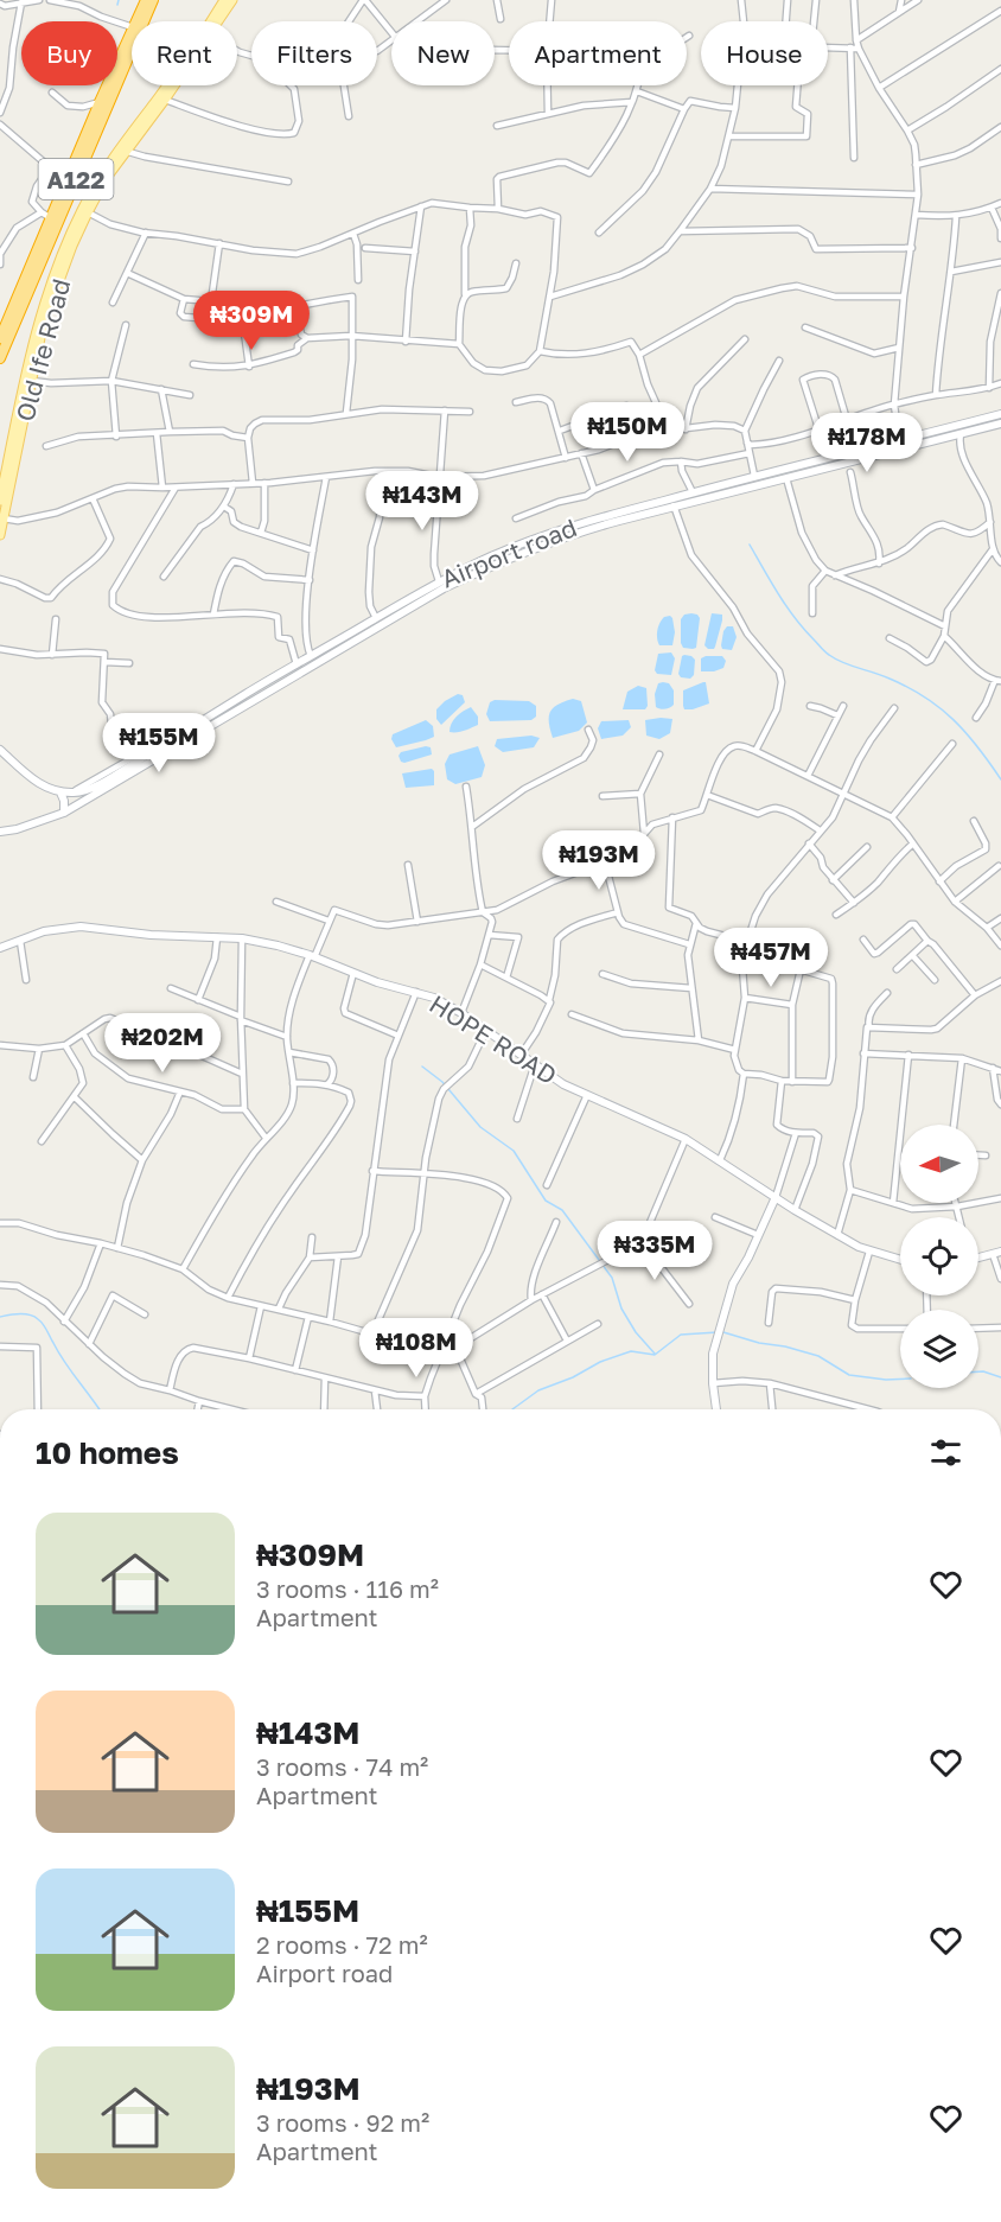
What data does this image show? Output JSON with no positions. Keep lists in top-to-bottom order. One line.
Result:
{"streets":{"highway":["A122"],"main road":["Old Ife Road","Airport road","HOPE ROAD"]},"north":"left","page":{"chip":["Buy","Rent","Filters","New","Apartment","House"],"price":["₦309M","₦150M","₦178M","₦143M","₦155M","₦193M","₦457M","₦202M","₦335M","₦108M"],"heading":"10 homes","list":[{"name":"₦309M","note":"3 rooms · 116 m² · Apartment"},{"name":"₦143M","note":"3 rooms · 74 m² · Apartment"},{"name":"₦155M","note":"2 rooms · 72 m² · Airport road"},{"name":"₦193M","note":"3 rooms · 92 m² · Apartment"}]}}
